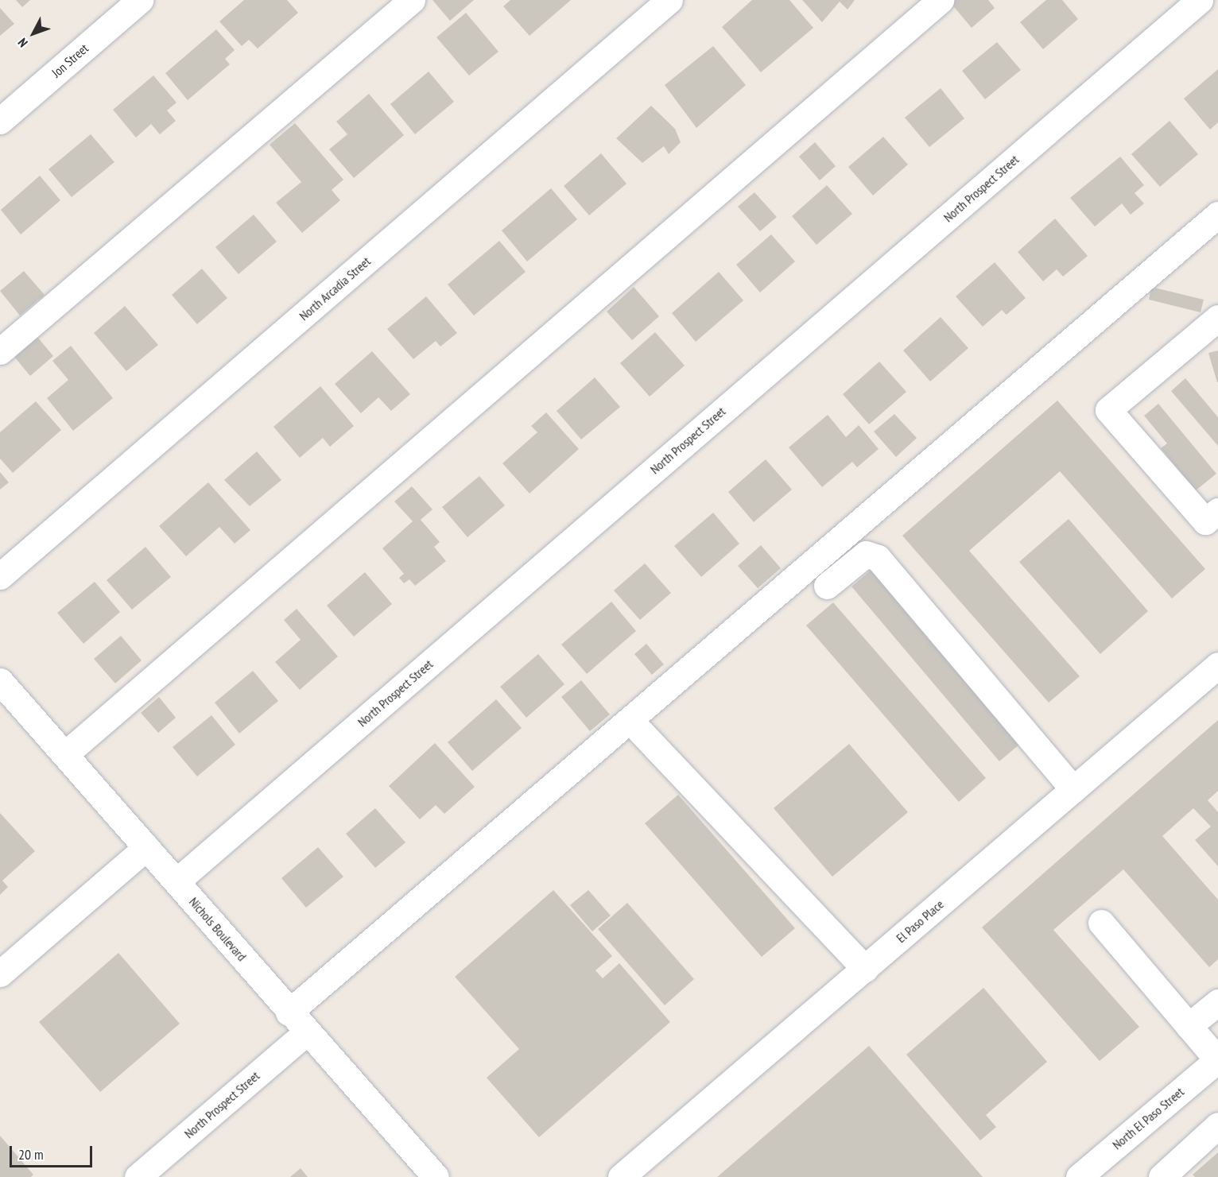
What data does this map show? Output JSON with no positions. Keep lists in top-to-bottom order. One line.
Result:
{"streets":{"street":["Jon Street","North Prospect Street","North Arcadia Street","El Paso Place","Nichols Boulevard","North El Paso Street"]},"crossings":[["North Prospect Street","Nichols Boulevard"]],"scale_bar":"20 m","north":"bottom left"}
